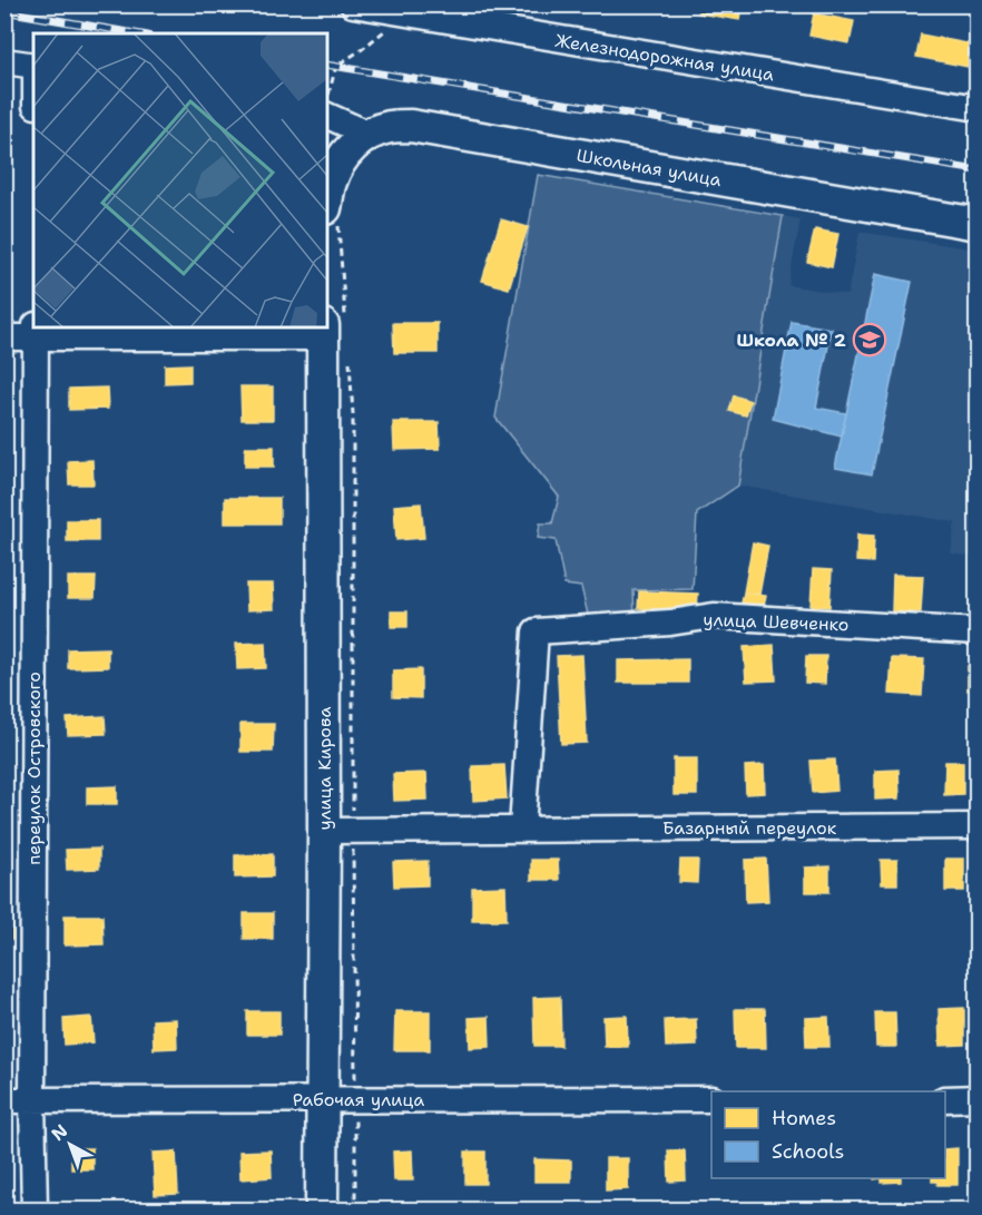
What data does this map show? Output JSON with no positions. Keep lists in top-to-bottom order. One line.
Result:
{"streets":{"main road":["Школьная улица","улица Кирова"],"street":["Железнодорожная улица","улица Шевченко","переулок Островского","Базарный переулок","Рабочая улица"]},"crossings":[["улица Шевченко","Базарный переулок"],["переулок Островского","Рабочая улица"],["улица Кирова","Базарный переулок"],["улица Кирова","Рабочая улица"]],"places":{"school or university":["Школа № 2"]},"legend":["Homes","Schools"],"north":"top left"}
